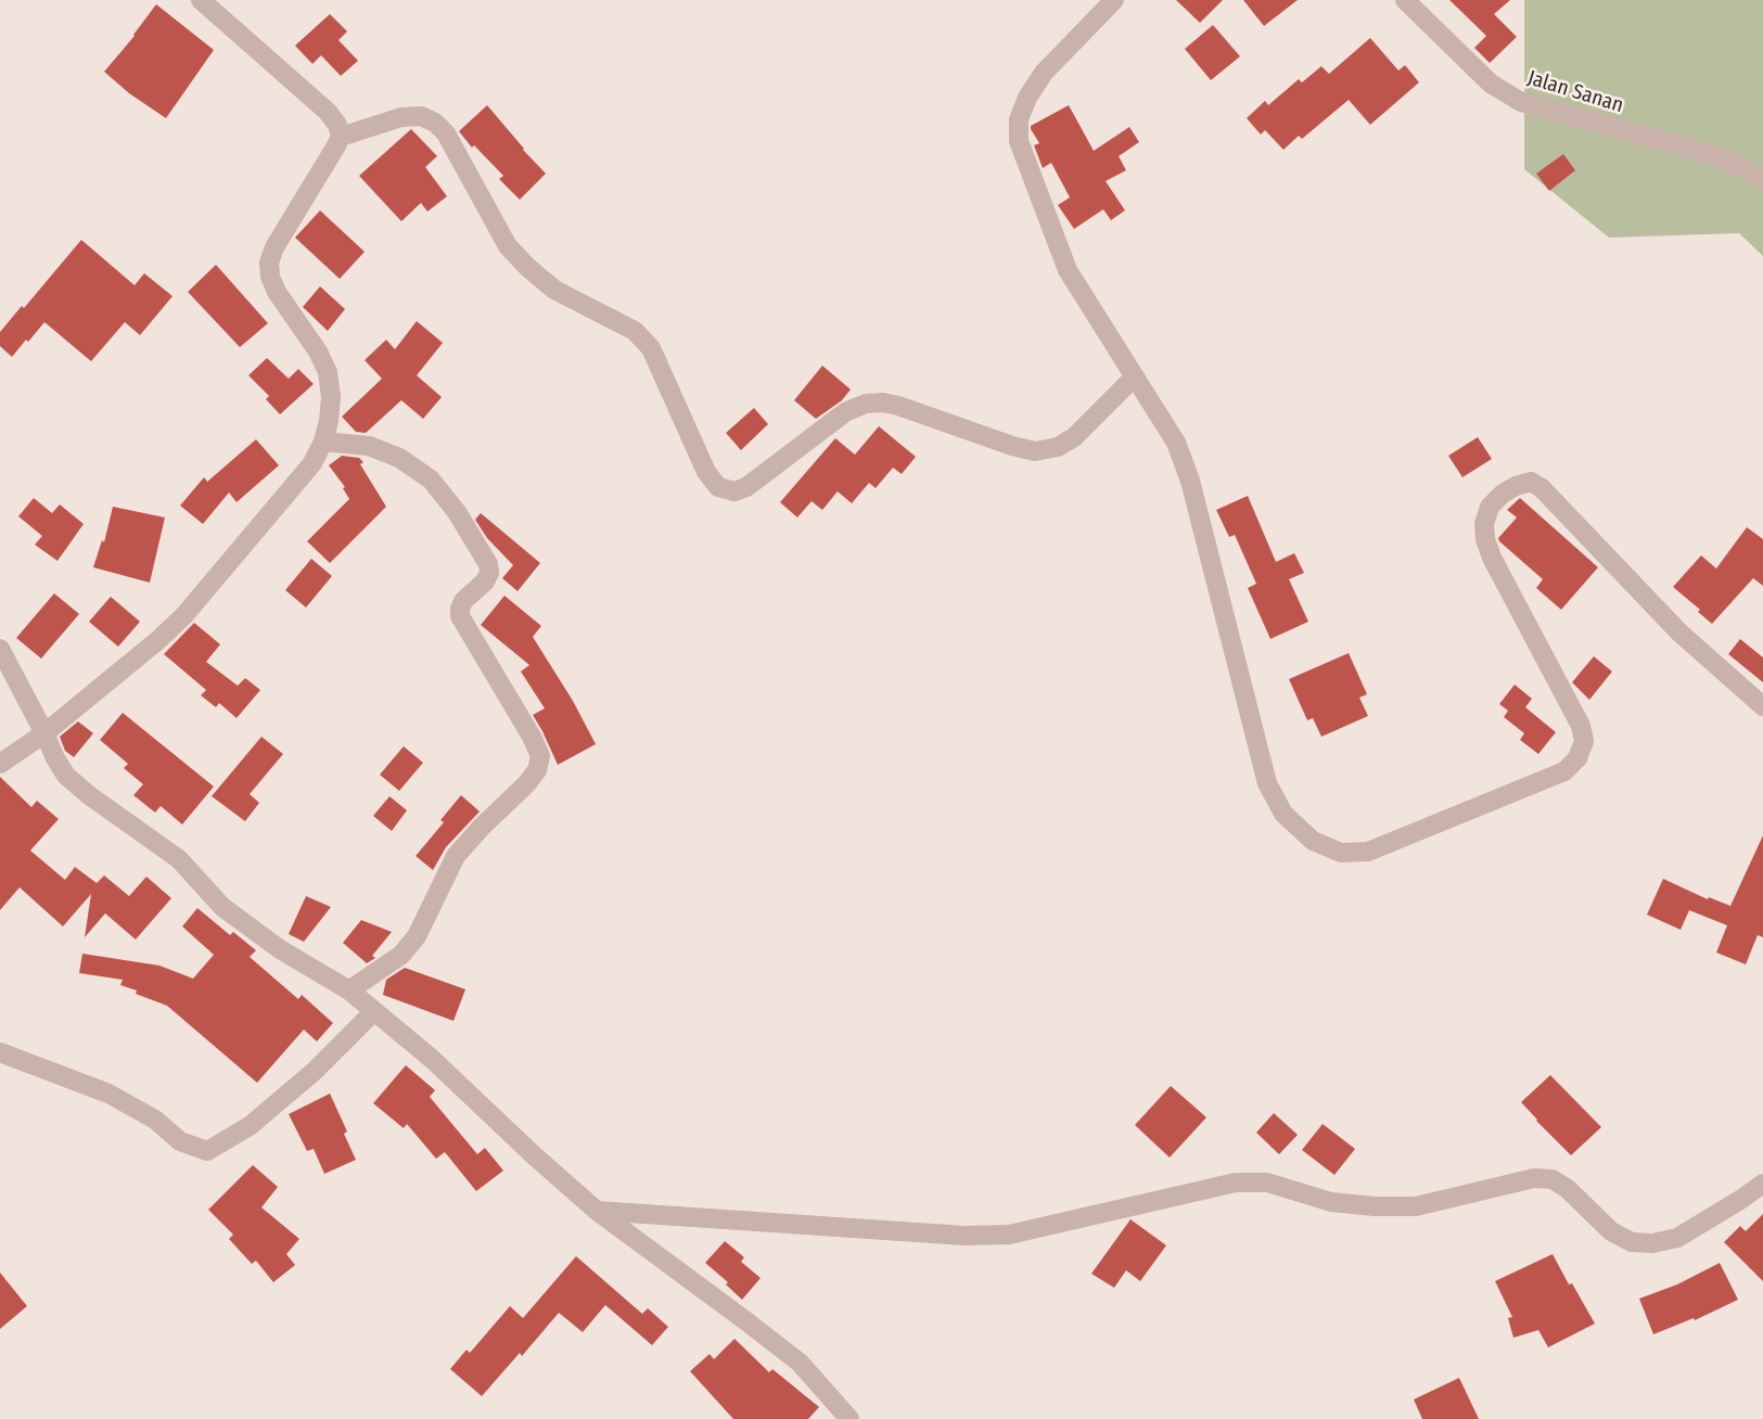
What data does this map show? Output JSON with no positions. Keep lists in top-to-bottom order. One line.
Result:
{"streets":{"street":["Jalan Sanan"]}}
